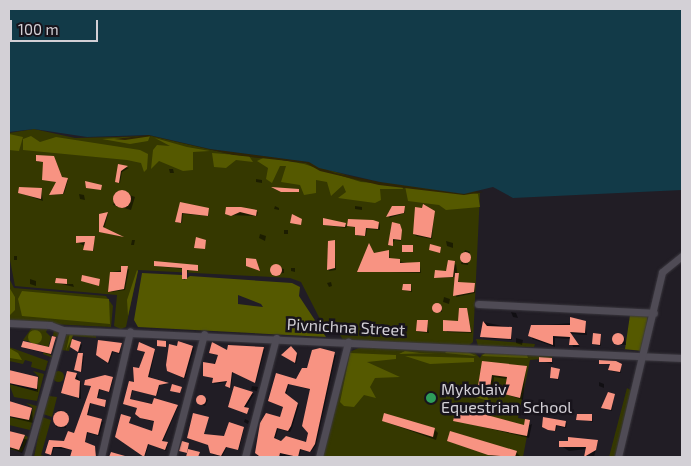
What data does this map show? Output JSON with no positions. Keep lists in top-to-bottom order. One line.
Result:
{"streets":{"street":["Pivnichna Street"]},"places":["Mykolaiv Equestrian School"],"scale_bar":"100 m"}
